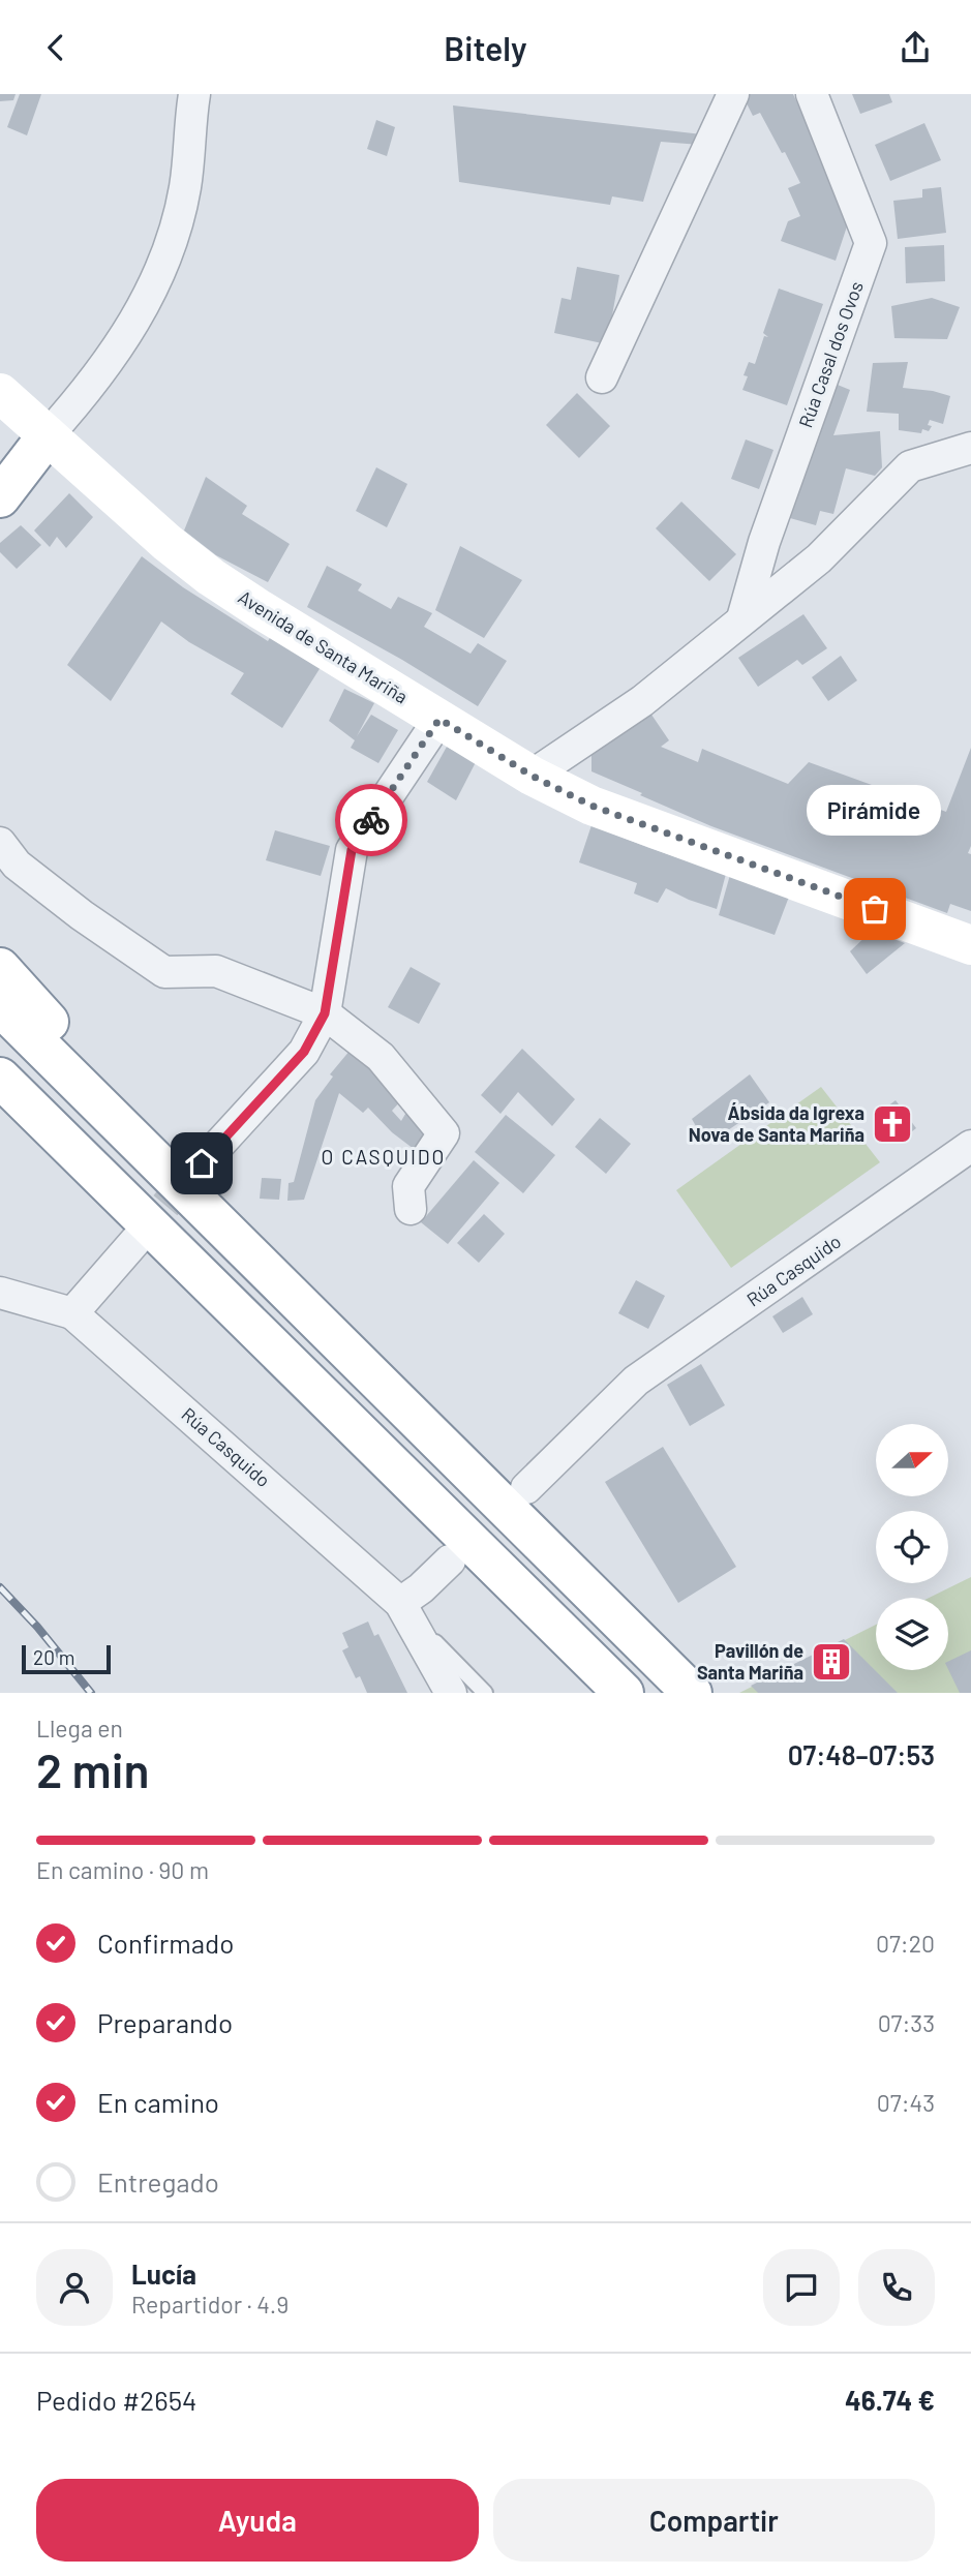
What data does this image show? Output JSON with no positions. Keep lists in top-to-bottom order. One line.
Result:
{"streets":{"main road":["Avenida de Santa Mariña"],"street":["Rúa Casal dos Ovos","Rúa Casquido"]},"districts":["O CASQUIDO"],"places":{"other":["Pirámide"],"church":["Ábsida da Igrexa Nova de Santa Mariña"],"building":["Pavillón de Santa Mariña"]},"scale_bar":"20 m","north":"right","page":{"header":"Bitely","bubble":"Pirámide","scale":"20 m","heading":["2 min","Llega en","07:48–07:53"],"panel":["Lucía","Repartidor · 4.9","Pedido #2654","46.74 €"],"bar":"En camino · 90 m","list":[["Confirmado","07:20"],["Preparando","07:33"],["En camino","07:43"],"Entregado"],"buttons":["Ayuda","Compartir"]}}
